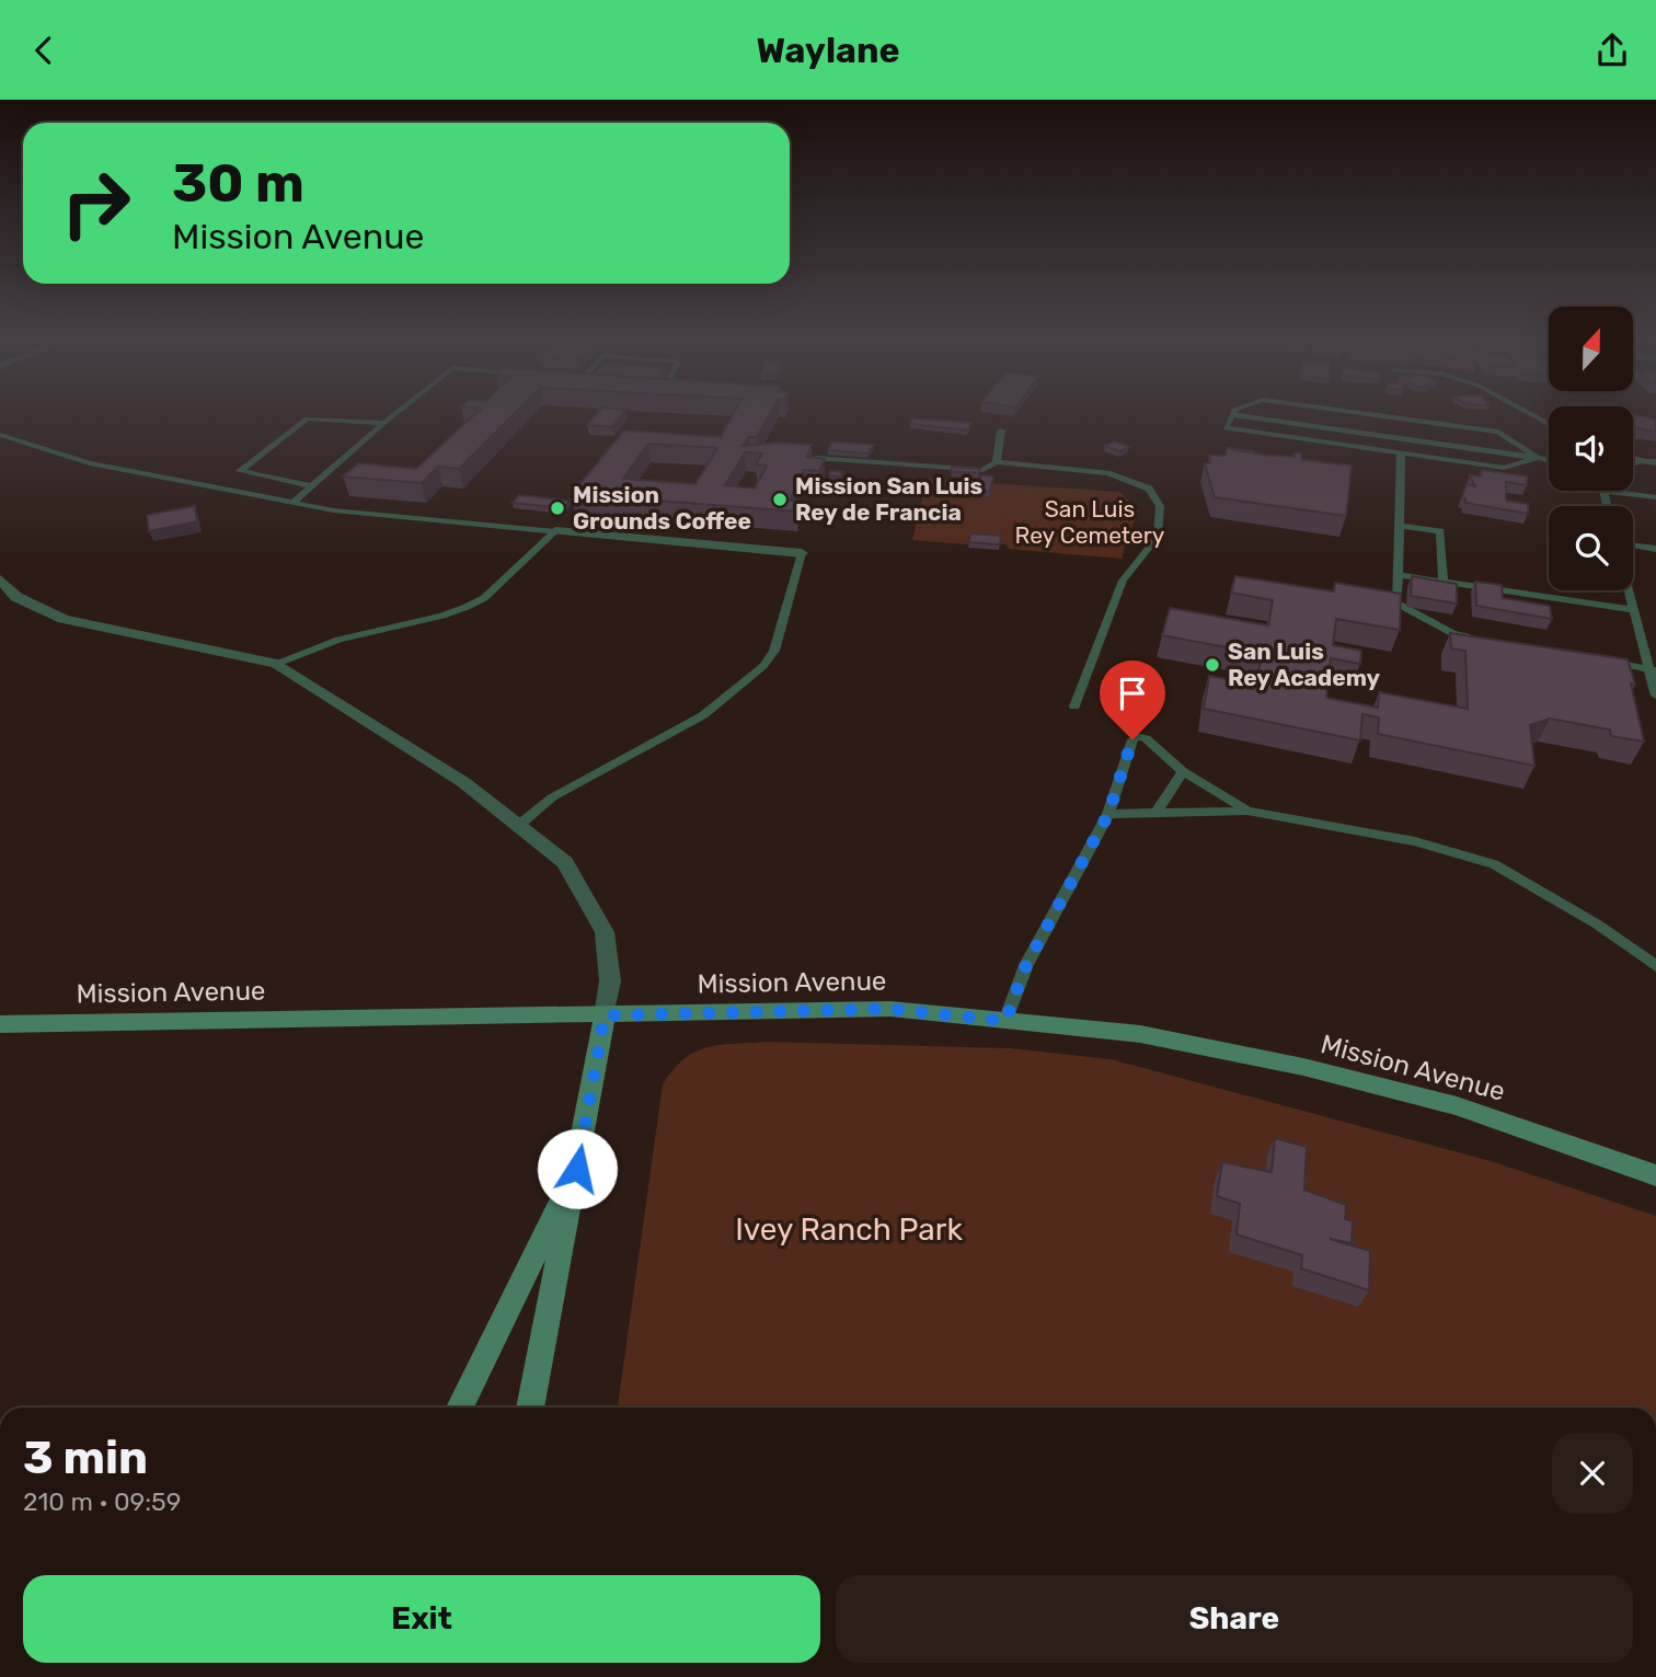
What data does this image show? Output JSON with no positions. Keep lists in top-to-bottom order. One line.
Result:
{"streets":{"main road":["Mission Avenue"]},"parks":["San Luis Rey Cemetery","Ivey Ranch Park"],"places":["Mission San Luis Rey de Francia","Mission Grounds Coffee","San Luis Rey Academy"],"north":"top","page":{"header":"Waylane","turn":["30 m","Mission Avenue"],"heading":["3 min","210 m · 09:59"],"buttons":["Exit","Share"]}}
